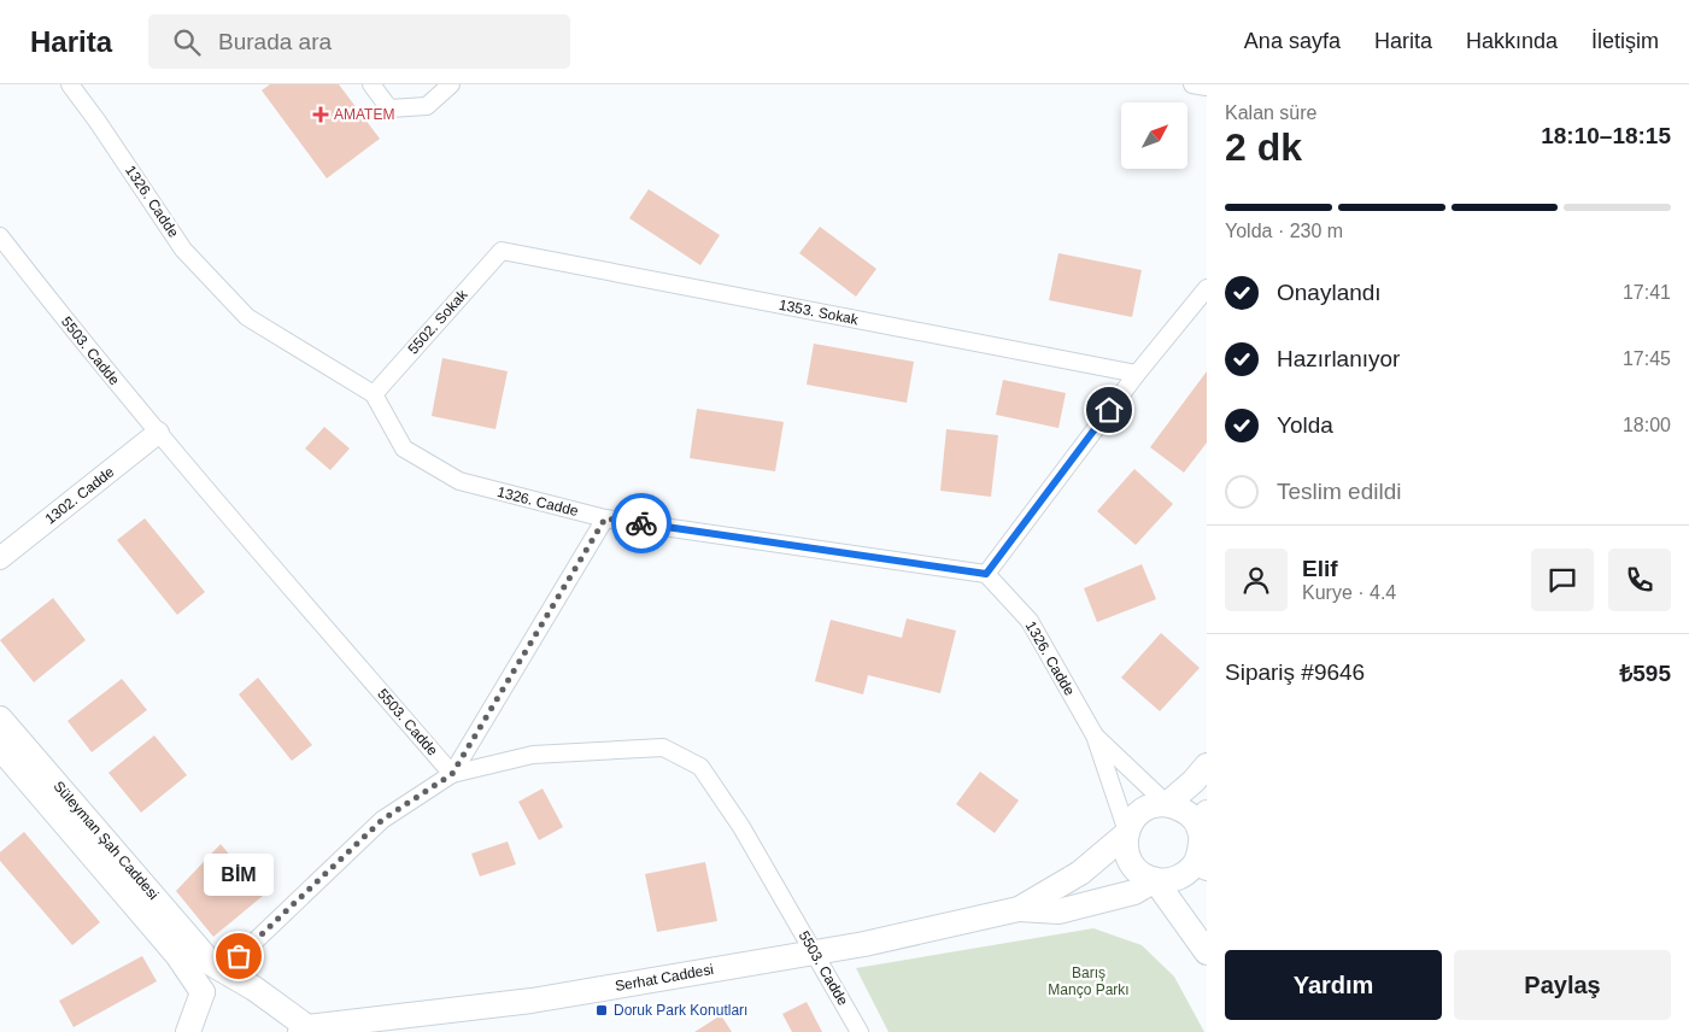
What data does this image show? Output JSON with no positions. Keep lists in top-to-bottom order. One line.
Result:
{"streets":{"main road":["Süleyman Şah Caddesi","Serhat Caddesi"],"street":["1326. Cadde","1353. Sokak","5502. Sokak","5503. Cadde","1302. Cadde"]},"crossings":[["1326. Cadde","5502. Sokak"],["1353. Sokak","5502. Sokak"],["5503. Cadde","1302. Cadde"],["5503. Cadde","Serhat Caddesi"],["Süleyman Şah Caddesi","Serhat Caddesi"]],"parks":["Barış Manço Parkı"],"places":{"health":["AMATEM"],"other":["BİM"],"transit":["Doruk Park Konutları"]},"north":"top right","page":{"header":"Harita","search":"Burada ara","nav":["Ana sayfa","Harita","Hakkında","İletişim"],"heading":["2 dk","Kalan süre","18:10–18:15"],"panel":["Elif","Kurye · 4.4","Sipariş #9646","₺595"],"bar":"Yolda · 230 m","list":[["Onaylandı","17:41"],["Hazırlanıyor","17:45"],["Yolda","18:00"],"Teslim edildi"],"bubble":"BİM","buttons":["Yardım","Paylaş"]}}
